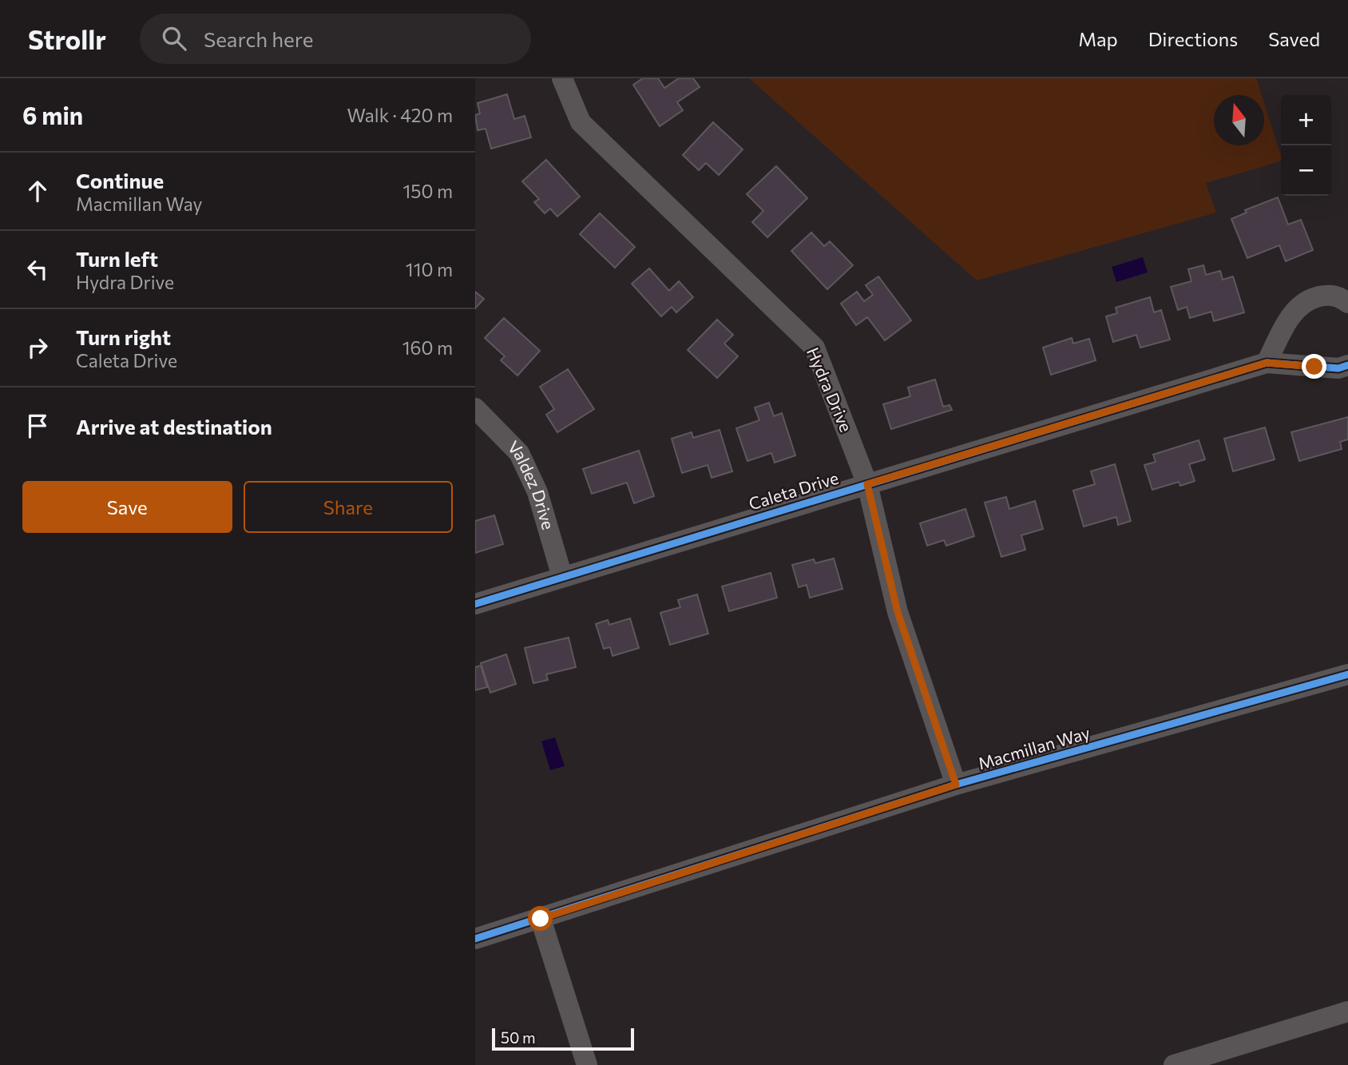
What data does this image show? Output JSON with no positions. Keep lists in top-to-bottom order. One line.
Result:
{"streets":{"street":["Hydra Drive","Valdez Drive","Caleta Drive","Macmillan Way"]},"crossings":[["Hydra Drive","Caleta Drive"],["Hydra Drive","Macmillan Way"],["Valdez Drive","Caleta Drive"]],"scale_bar":"50 m","north":"top","page":{"header":"Strollr","search":"Search here","nav":["Map","Directions","Saved"],"heading":["6 min","Walk · 420 m"],"map_buttons":["+","−"],"list":[["Continue","Macmillan Way","150 m"],["Turn left","Hydra Drive","110 m"],["Turn right","Caleta Drive","160 m"],"Arrive at destination"],"buttons":["Save","Share"],"scale":"50 m"}}
